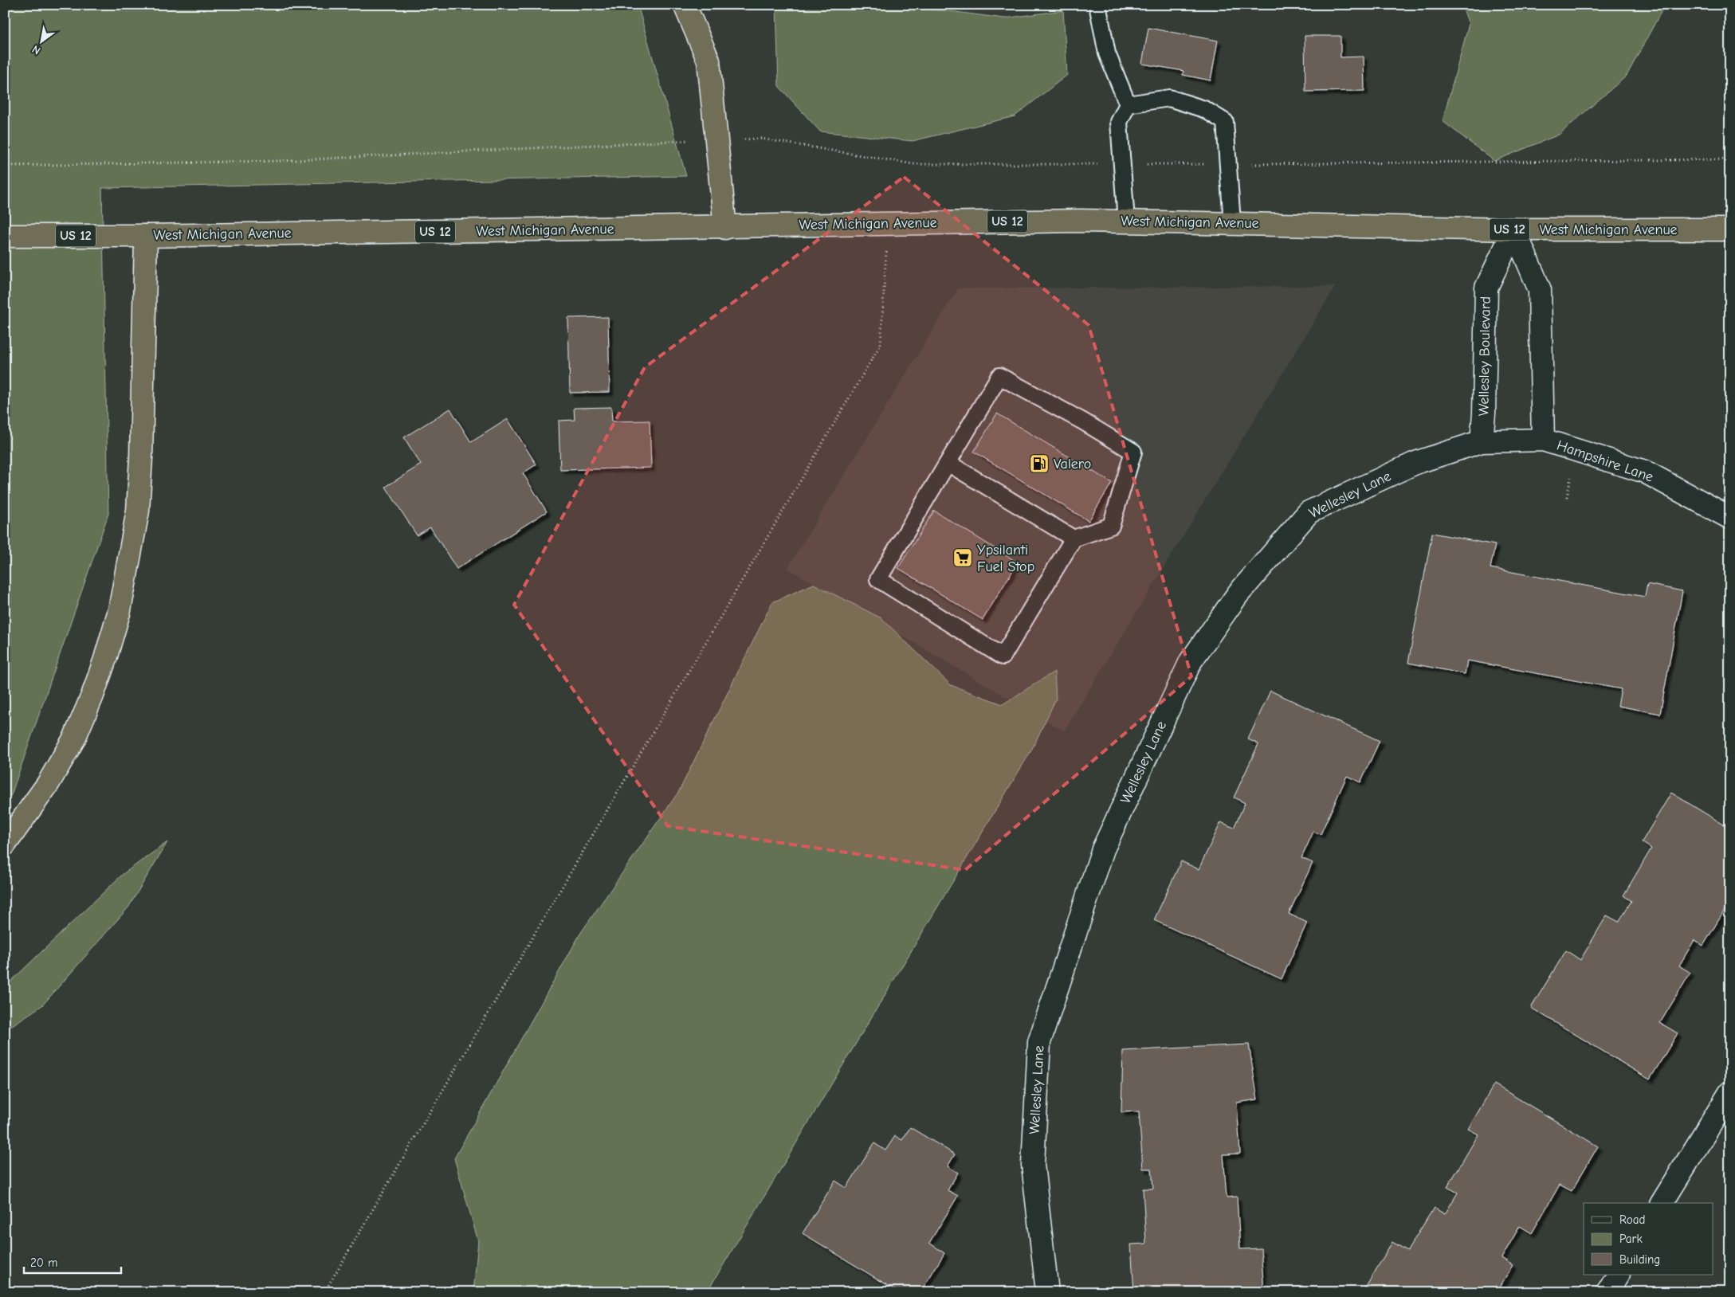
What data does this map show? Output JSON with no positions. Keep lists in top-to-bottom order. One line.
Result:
{"streets":{"highway":["US 12","West Michigan Avenue"],"street":["Wellesley Boulevard","Hampshire Lane","Wellesley Lane"]},"crossings":[["West Michigan Avenue","Wellesley Boulevard"],["Wellesley Boulevard","Wellesley Lane"],["Hampshire Lane","Wellesley Lane"]],"places":{"fuel station":["Valero"],"supermarket":["Ypsilanti Fuel Stop"]},"legend":["Road","Park","Building"],"scale_bar":"20 m","north":"bottom left"}
